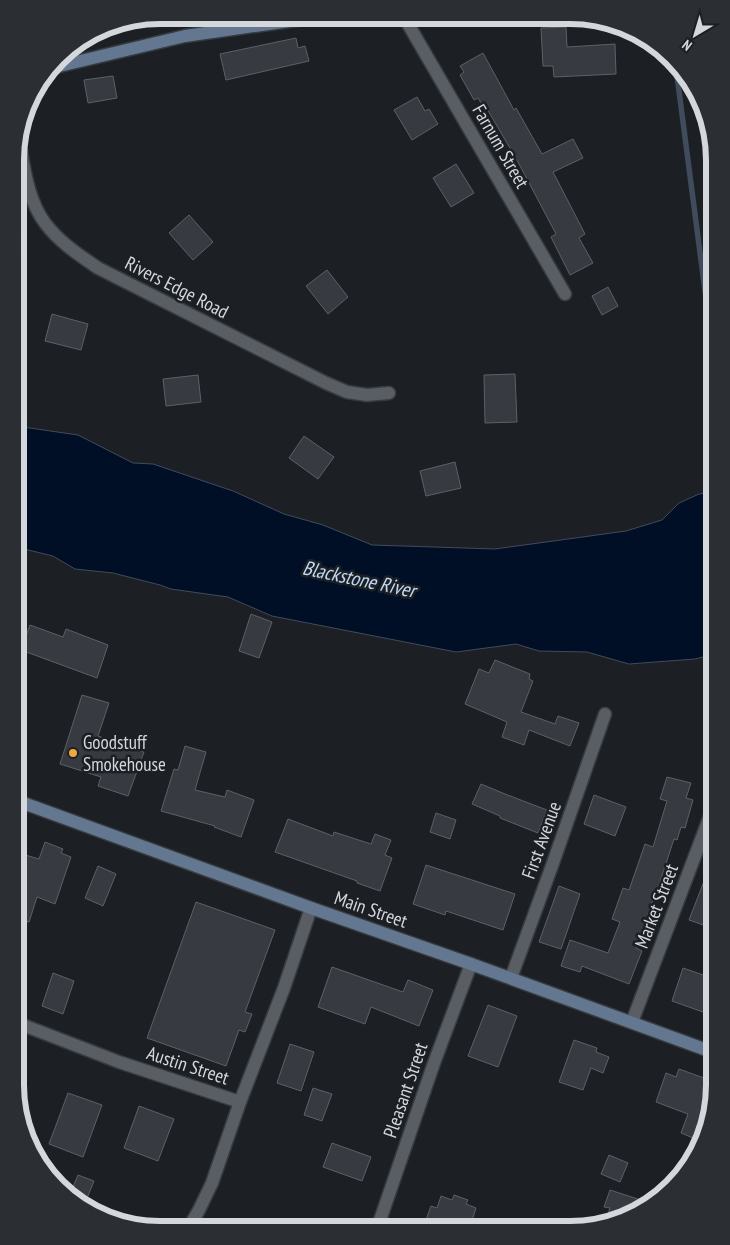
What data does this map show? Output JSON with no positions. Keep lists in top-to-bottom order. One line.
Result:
{"streets":{"main road":["Main Street"],"street":["Farnum Street","Rivers Edge Road","First Avenue","Market Street","Austin Street","Pleasant Street"]},"crossings":[["First Avenue","Main Street"],["Market Street","Main Street"],["Main Street","Austin Street"],["Main Street","Pleasant Street"]],"water":["Blackstone River"],"places":["Goodstuff Smokehouse"],"north":"bottom left"}
